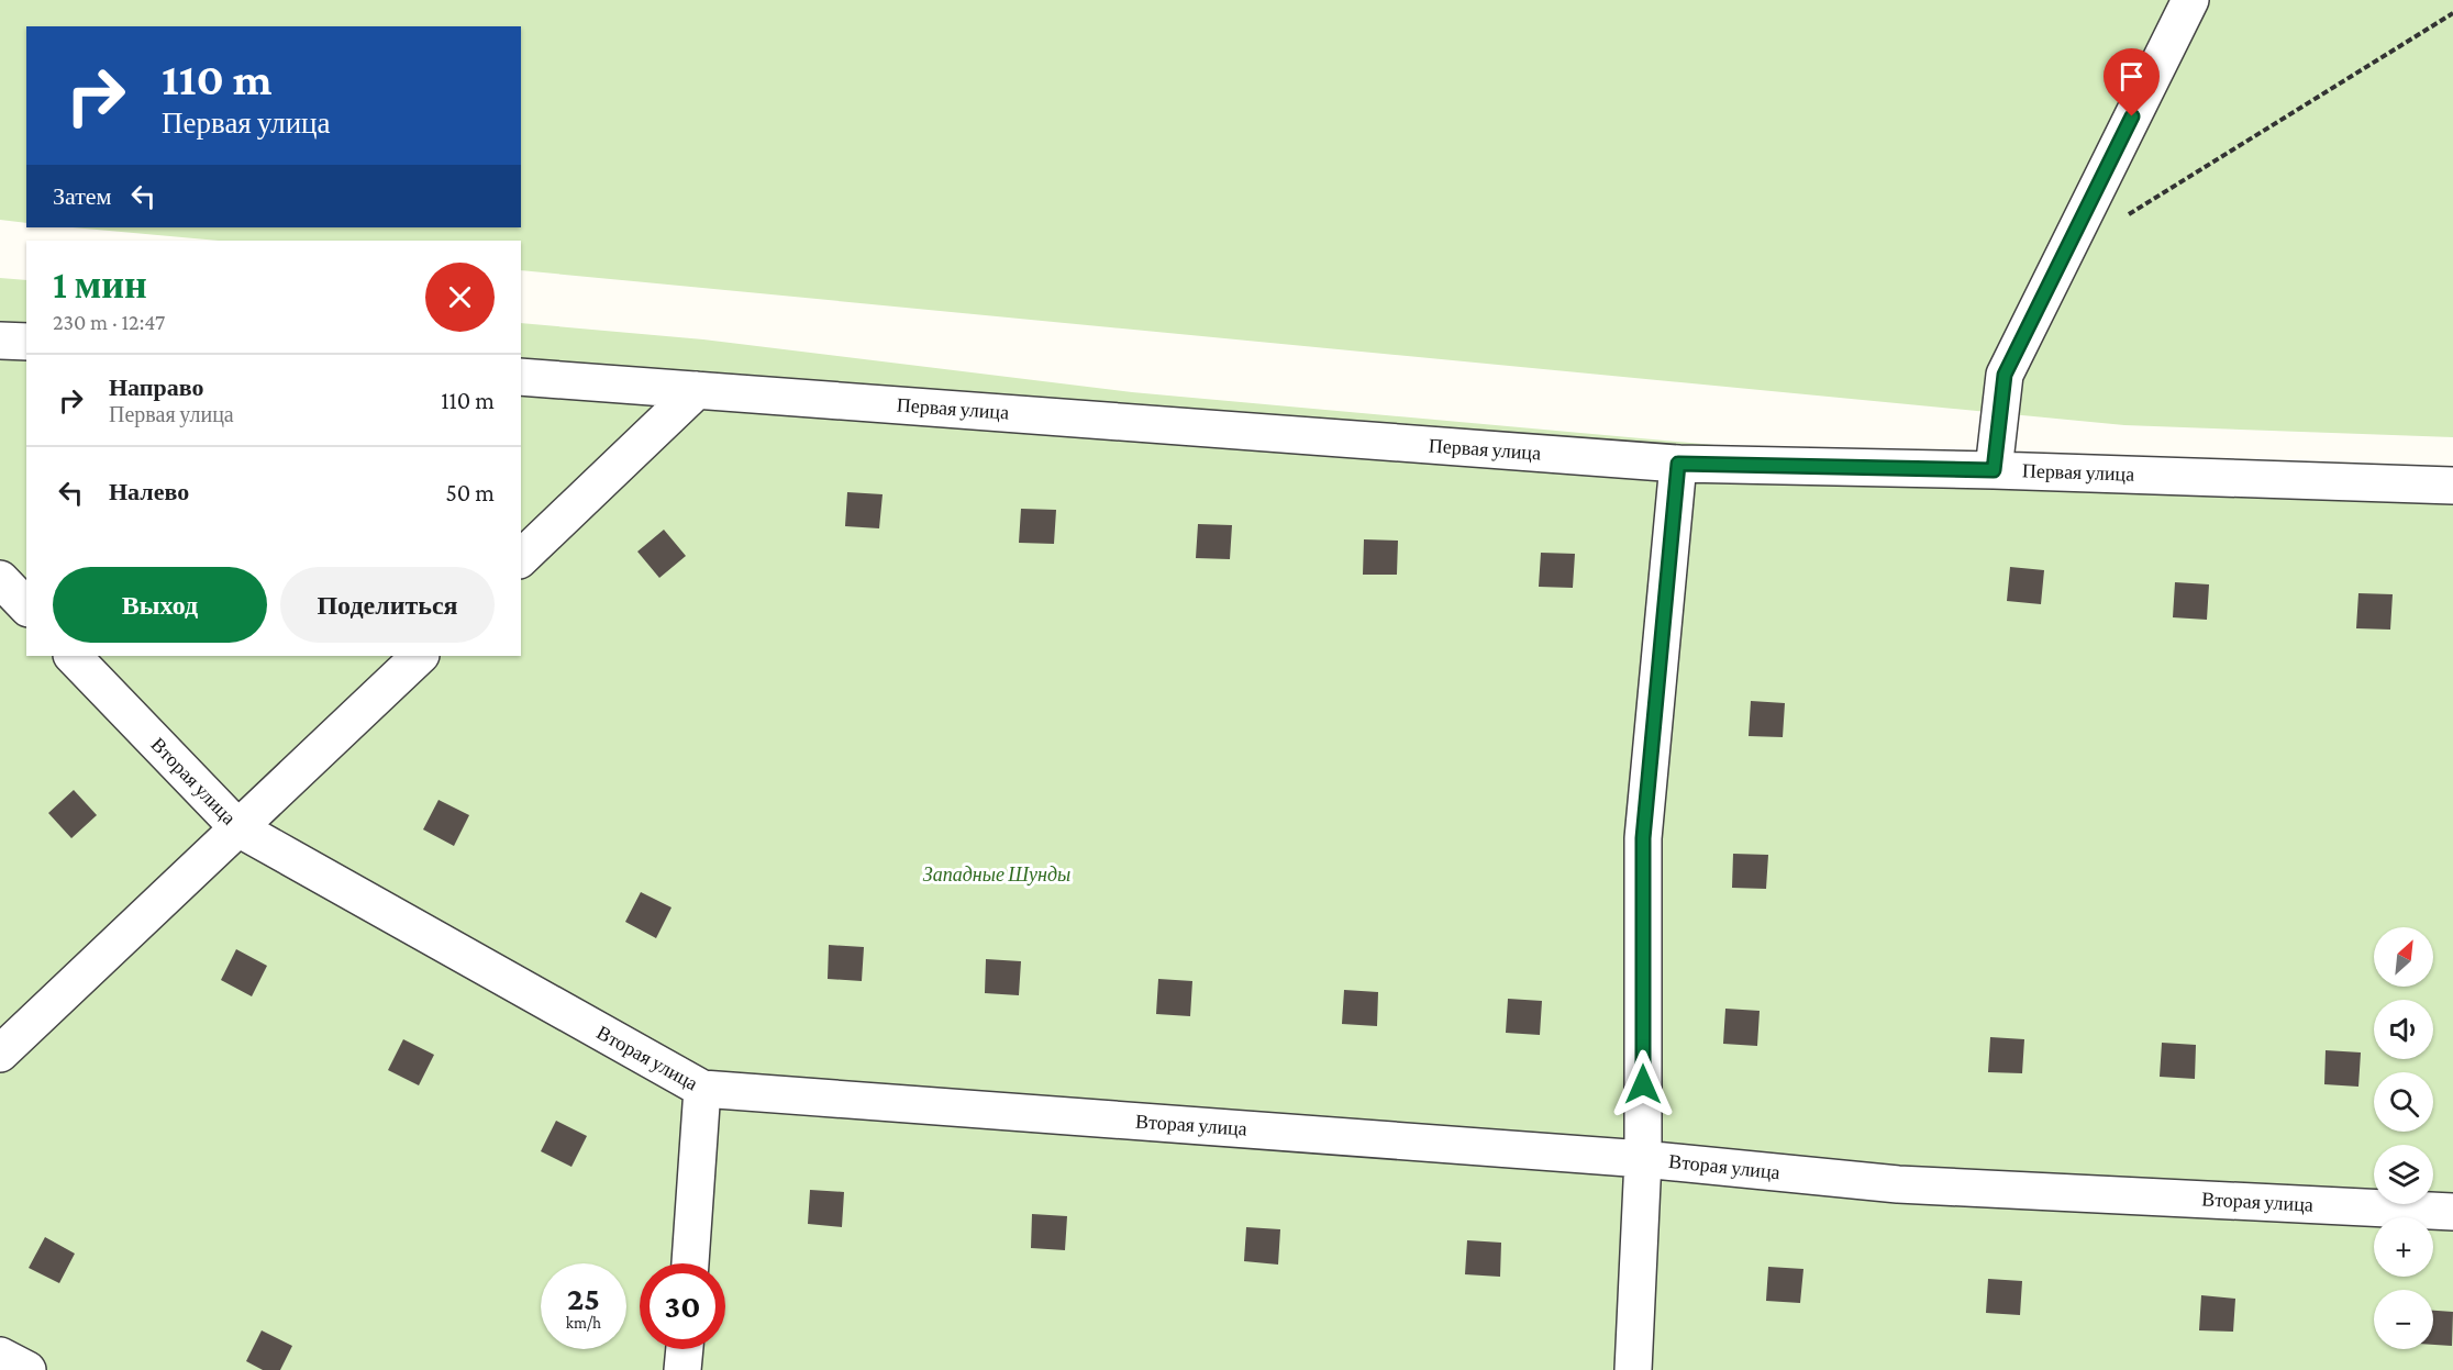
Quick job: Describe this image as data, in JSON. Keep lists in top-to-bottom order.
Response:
{
  "streets": {
    "street": ["Первая улица", "Вторая улица"]
  },
  "parks": ["Западные Шунды"],
  "north": "top right",
  "page": {
    "turn": ["110 m", "Первая улица"],
    "then": "Затем",
    "heading": ["1 мин", "230 m · 12:47"],
    "list": [
      {
        "name": "Направо",
        "note": "Первая улица",
        "value": "110 m"
      },
      {
        "name": "Налево",
        "value": "50 m"
      }
    ],
    "buttons": ["Выход", "Поделиться"],
    "map_buttons": ["+", "−"],
    "speed": "25 km/h",
    "limit": "30"
  }
}
